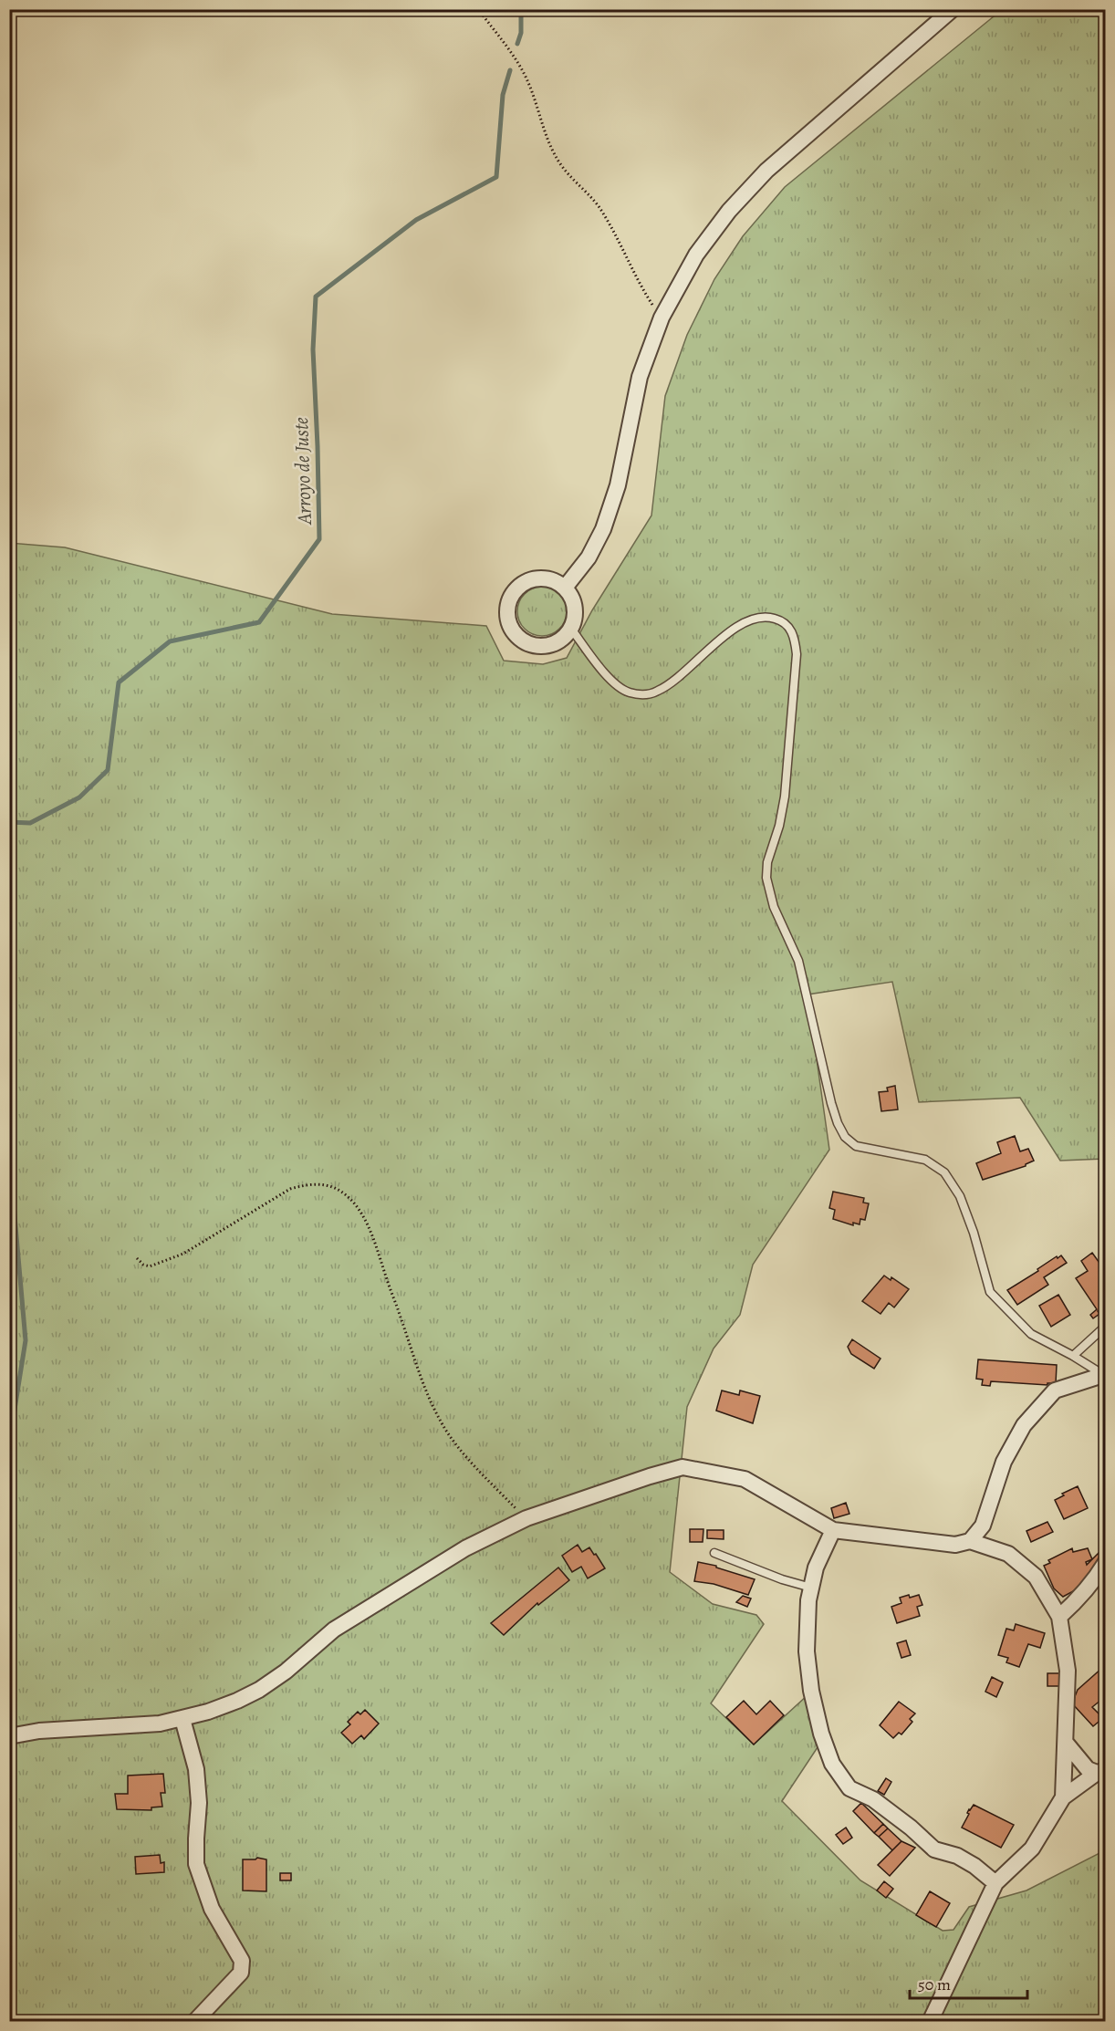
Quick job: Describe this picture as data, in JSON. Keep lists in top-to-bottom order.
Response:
{
  "water": ["Arroyo de Juste"],
  "scale_bar": "50 m"
}
